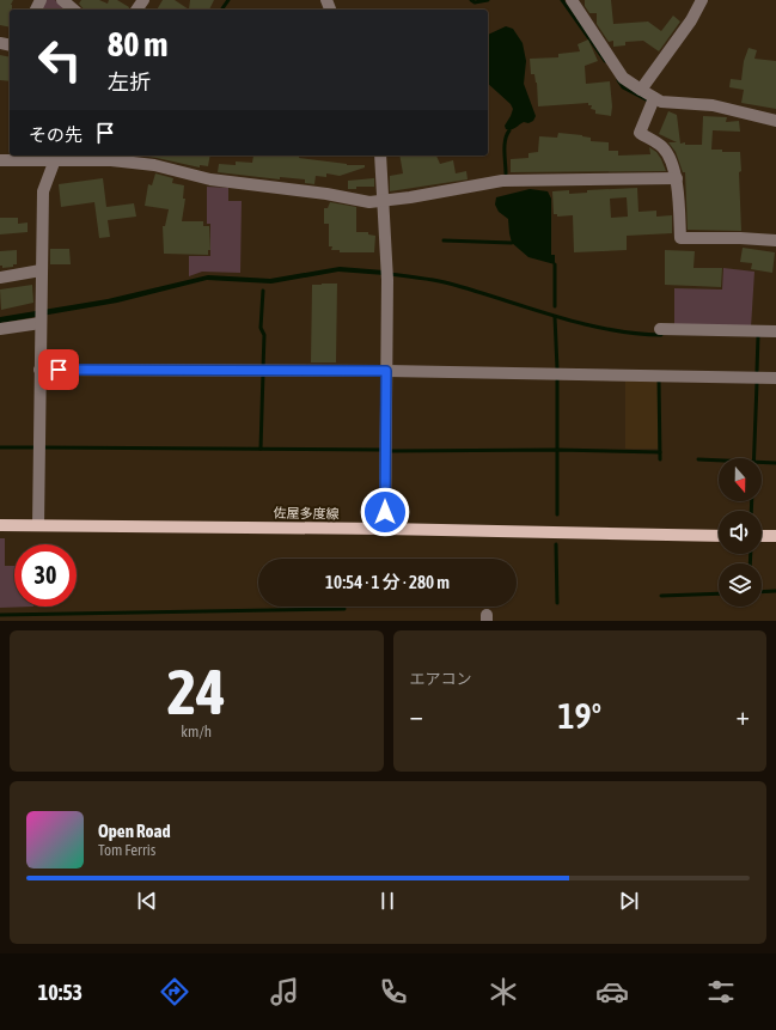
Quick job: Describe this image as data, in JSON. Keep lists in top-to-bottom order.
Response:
{
  "streets": {
    "main road": ["佐屋多度線"]
  },
  "north": "bottom",
  "page": {
    "turn": ["80 m", "左折"],
    "then": "その先",
    "limit": "30",
    "trip": "10:54 · 1 分 · 280 m",
    "tile": [
      ["24", "km/h"],
      "エアコン"
    ],
    "heat": ["−", "19°", "+"],
    "song": ["Open Road", "Tom Ferris"],
    "tabs": "10:53"
  }
}
